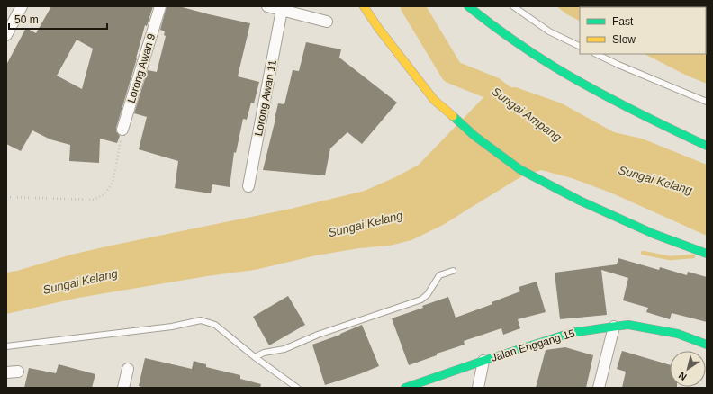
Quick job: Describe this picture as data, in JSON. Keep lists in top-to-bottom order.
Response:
{
  "streets": {
    "main road": ["Jalan Enggang 15"],
    "street": ["Lorong Awan 9", "Lorong Awan 11"]
  },
  "water": ["Sungai Ampang", "Sungai Kelang"],
  "legend": ["Fast", "Slow"],
  "scale_bar": "50 m",
  "north": "bottom left"
}
